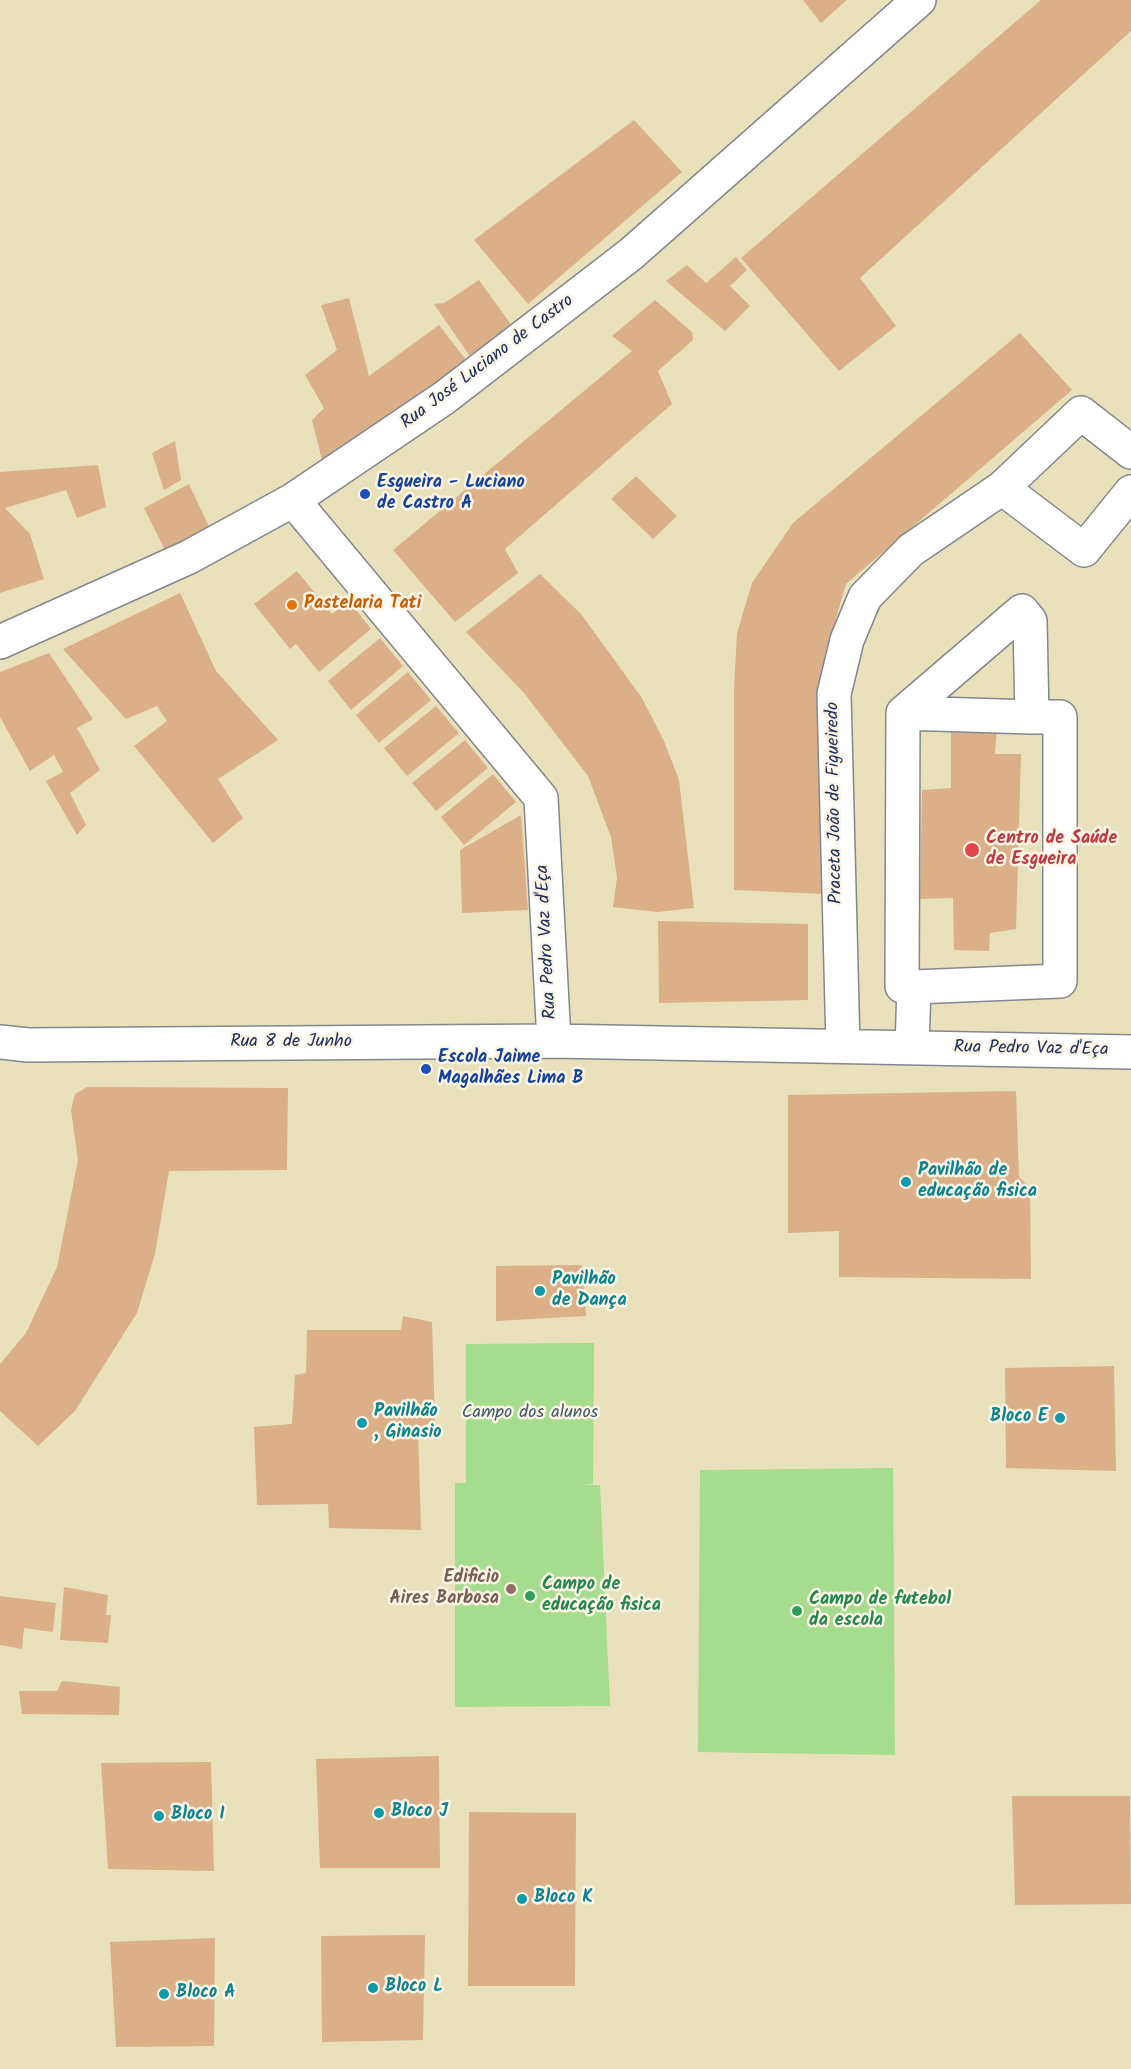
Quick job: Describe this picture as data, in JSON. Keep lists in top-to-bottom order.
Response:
{
  "streets": {
    "street": [
      "Rua José Luciano de Castro",
      "Praceta João de Figueiredo",
      "Rua Pedro Vaz d'Eça",
      "Rua 8 de Junho"
    ]
  },
  "crossings": [
    ["Rua José Luciano de Castro", "Rua Pedro Vaz d'Eça"],
    ["Praceta João de Figueiredo", "Rua Pedro Vaz d'Eça"],
    ["Rua Pedro Vaz d'Eça", "Rua 8 de Junho"]
  ],
  "parks": ["Campo dos alunos"],
  "places": [
    "Esgueira - Luciano de Castro A",
    "Pastelaria Tati",
    "Centro de Saúde de Esgueira",
    "Escola Jaime Magalhães Lima B",
    "Pavilhão de educação fisica",
    "Pavilhão de Dança",
    "Bloco E",
    "Pavilhão , Ginasio",
    "Edificio Aires Barbosa",
    "Campo de educação fisica",
    "Campo de futebol da escola",
    "Bloco J",
    "Bloco I",
    "Bloco K",
    "Bloco L",
    "Bloco A"
  ]
}
